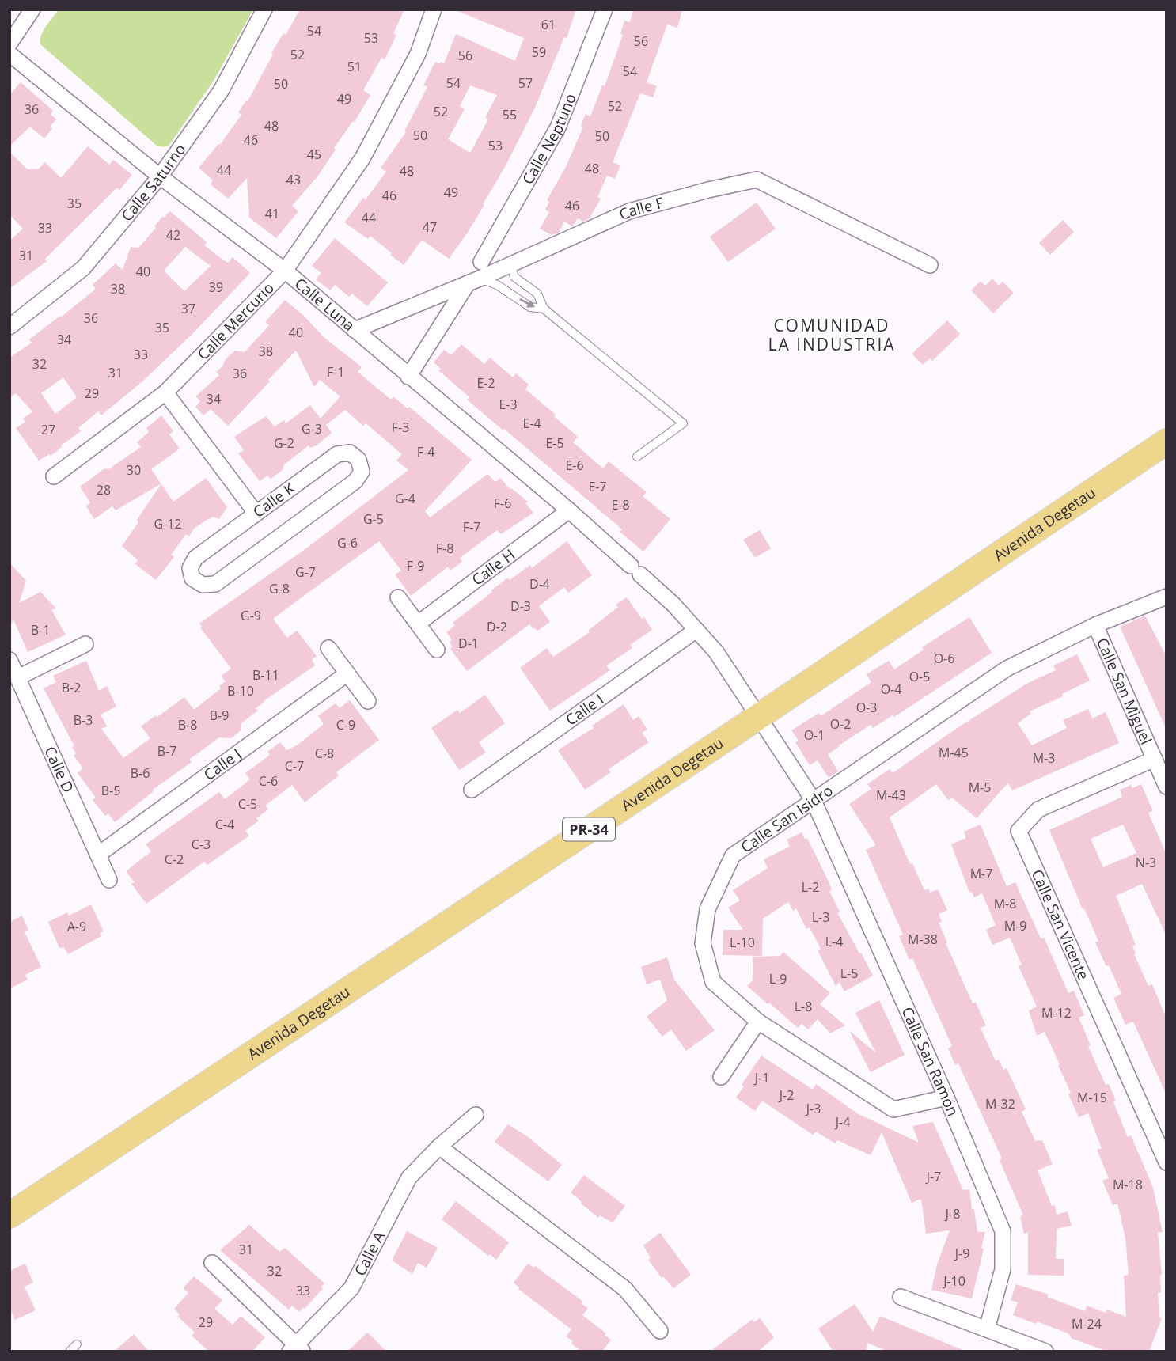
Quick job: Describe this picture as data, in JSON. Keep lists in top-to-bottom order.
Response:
{
  "streets": {
    "main road": ["Avenida Degetau", "PR-34"],
    "street": [
      "Calle Neptuno",
      "Calle Saturno",
      "Calle F",
      "Calle Luna",
      "Calle Mercurio",
      "Calle K",
      "Calle H",
      "Calle San Miguel",
      "Calle I",
      "Calle J",
      "Calle D",
      "Calle San Isidro",
      "Calle San Vicente",
      "Calle San Ramón",
      "Calle A"
    ]
  },
  "crossings": [
    ["Calle Saturno", "Calle Luna"],
    ["Calle F", "Calle Luna"],
    ["Calle Luna", "Calle Mercurio"],
    ["Calle Luna", "Calle H"],
    ["Calle Luna", "Calle I"],
    ["Calle Luna", "Calle San Ramón"],
    ["Avenida Degetau", "Calle San Ramón"],
    ["Calle San Miguel", "Calle San Isidro"],
    ["Calle San Miguel", "Calle San Vicente"],
    ["Calle I", "Calle San Ramón"],
    ["Calle J", "Calle D"],
    ["Calle San Isidro", "Calle San Ramón"]
  ],
  "districts": ["COMUNIDAD LA INDUSTRIA"],
  "house_numbers": [
    "61",
    "54",
    "53",
    "56",
    "59",
    "52",
    "56",
    "51",
    "54",
    "54",
    "57",
    "50",
    "49",
    "52",
    "36",
    "52",
    "55",
    "48",
    "50",
    "50",
    "46",
    "53",
    "45",
    "48",
    "44",
    "48",
    "43",
    "49",
    "46",
    "35",
    "46",
    "41",
    "44",
    "47",
    "33",
    "42",
    "31",
    "40",
    "39",
    "38",
    "37",
    "36",
    "35",
    "40",
    "34",
    "38",
    "33",
    "32",
    "F-1",
    "31",
    "36",
    "E-2",
    "29",
    "34",
    "E-3",
    "E-4",
    "F-3",
    "G-3",
    "27",
    "G-2",
    "E-5",
    "F-4",
    "E-6",
    "30",
    "E-7",
    "28",
    "G-4",
    "F-6",
    "E-8",
    "G-5",
    "G-12",
    "F-7",
    "G-6",
    "F-8",
    "F-9",
    "G-7",
    "D-4",
    "G-8",
    "D-3",
    "G-9",
    "D-2",
    "B-1",
    "D-1",
    "O-6",
    "B-11",
    "O-5",
    "B-2",
    "O-4",
    "B-10",
    "O-3",
    "B-9",
    "B-3",
    "O-2",
    "B-8",
    "C-9",
    "O-1",
    "B-7",
    "M-45",
    "C-8",
    "M-3",
    "C-7",
    "B-6",
    "C-6",
    "M-5",
    "B-5",
    "M-43",
    "C-5",
    "C-4",
    "C-3",
    "C-2",
    "N-3",
    "M-7",
    "L-2",
    "M-8",
    "L-3",
    "M-9",
    "A-9",
    "M-38",
    "L-4",
    "L-10",
    "L-5",
    "L-9",
    "L-8",
    "M-12",
    "J-1",
    "J-2",
    "M-15",
    "M-32",
    "J-3",
    "J-4",
    "J-7",
    "M-18",
    "J-8",
    "31",
    "J-9",
    "32",
    "J-10",
    "33",
    "29",
    "M-24"
  ]
}
